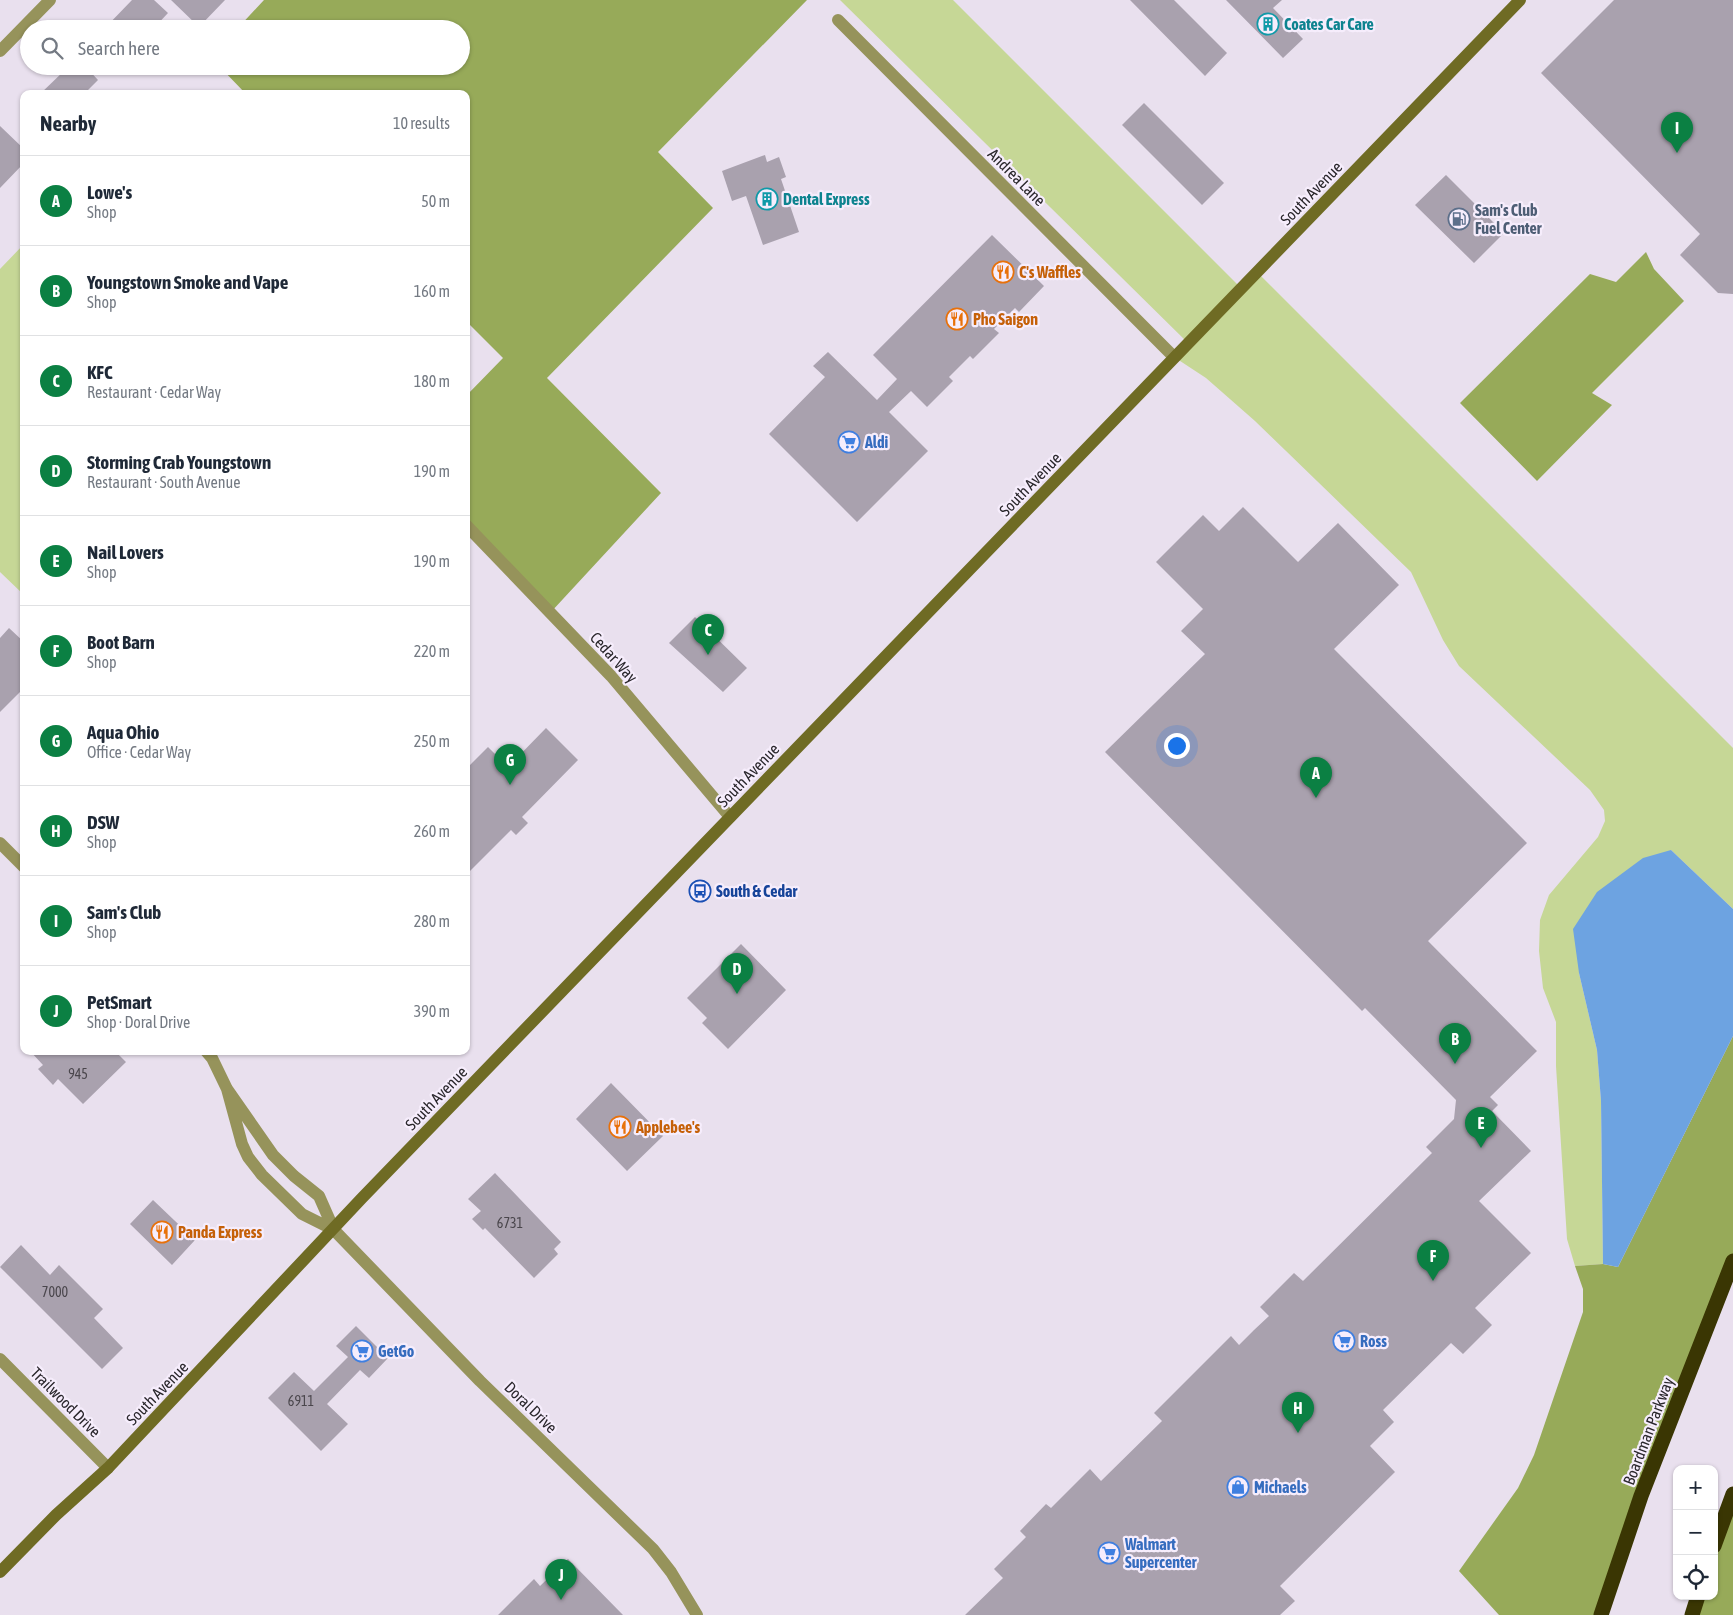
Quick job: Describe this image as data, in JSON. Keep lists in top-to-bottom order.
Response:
{
  "streets": {
    "highway": ["Boardman Parkway"],
    "main road": ["South Avenue"],
    "street": [
      "Andrea Lane",
      "Cedar Way",
      "Trailwood Drive",
      "Doral Drive"
    ]
  },
  "crossings": [
    ["Andrea Lane", "South Avenue"],
    ["South Avenue", "Cedar Way"],
    ["South Avenue", "Trailwood Drive"],
    ["South Avenue", "Doral Drive"]
  ],
  "places": {
    "building": ["Coates Car Care", "Dental Express"],
    "fuel station": ["Sam's Club Fuel Center"],
    "restaurant": [
      "C's Waffles",
      "Pho Saigon",
      "Applebee's",
      "Panda Express"
    ],
    "supermarket": [
      "Aldi",
      "Ross",
      "GetGo",
      "Walmart Supercenter"
    ],
    "bus stop": ["South & Cedar"],
    "shop": ["Michaels"]
  },
  "house_numbers": [
    "945",
    "6731",
    "7000",
    "6911"
  ],
  "page": {
    "search": "Search here",
    "heading": ["Nearby", "10 results"],
    "pins": [
      "I",
      "C",
      "G",
      "A",
      "D",
      "B",
      "E",
      "F",
      "H",
      "J"
    ],
    "list": [
      {
        "mark": "A",
        "name": "Lowe's",
        "note": "Shop",
        "value": "50 m"
      },
      {
        "mark": "B",
        "name": "Youngstown Smoke and Vape",
        "note": "Shop",
        "value": "160 m"
      },
      {
        "mark": "C",
        "name": "KFC",
        "note": "Restaurant · Cedar Way",
        "value": "180 m"
      },
      {
        "mark": "D",
        "name": "Storming Crab Youngstown",
        "note": "Restaurant · South Avenue",
        "value": "190 m"
      },
      {
        "mark": "E",
        "name": "Nail Lovers",
        "note": "Shop",
        "value": "190 m"
      },
      {
        "mark": "F",
        "name": "Boot Barn",
        "note": "Shop",
        "value": "220 m"
      },
      {
        "mark": "G",
        "name": "Aqua Ohio",
        "note": "Office · Cedar Way",
        "value": "250 m"
      },
      {
        "mark": "H",
        "name": "DSW",
        "note": "Shop",
        "value": "260 m"
      },
      {
        "mark": "I",
        "name": "Sam's Club",
        "note": "Shop",
        "value": "280 m"
      },
      {
        "mark": "J",
        "name": "PetSmart",
        "note": "Shop · Doral Drive",
        "value": "390 m"
      }
    ],
    "map_buttons": ["+", "−"]
  }
}
